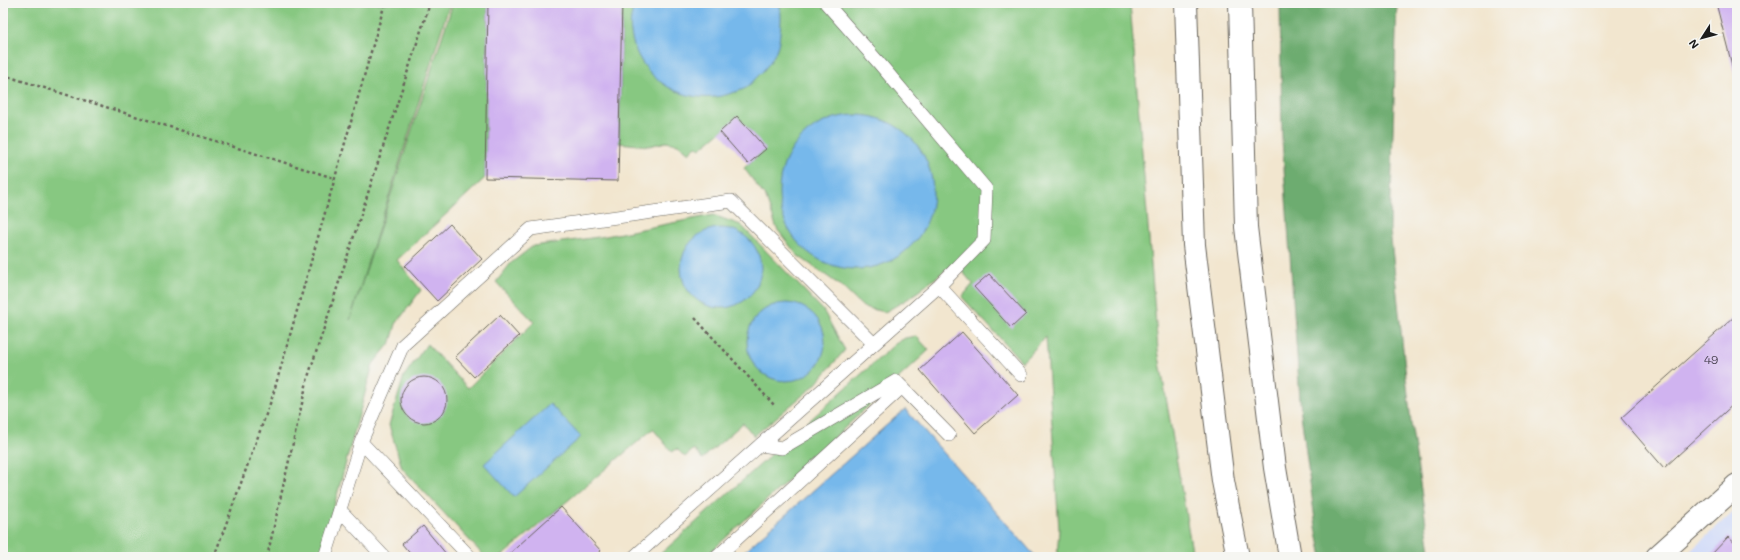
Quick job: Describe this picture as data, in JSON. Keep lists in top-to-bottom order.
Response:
{
  "house_numbers": ["49"],
  "north": "bottom left"
}
